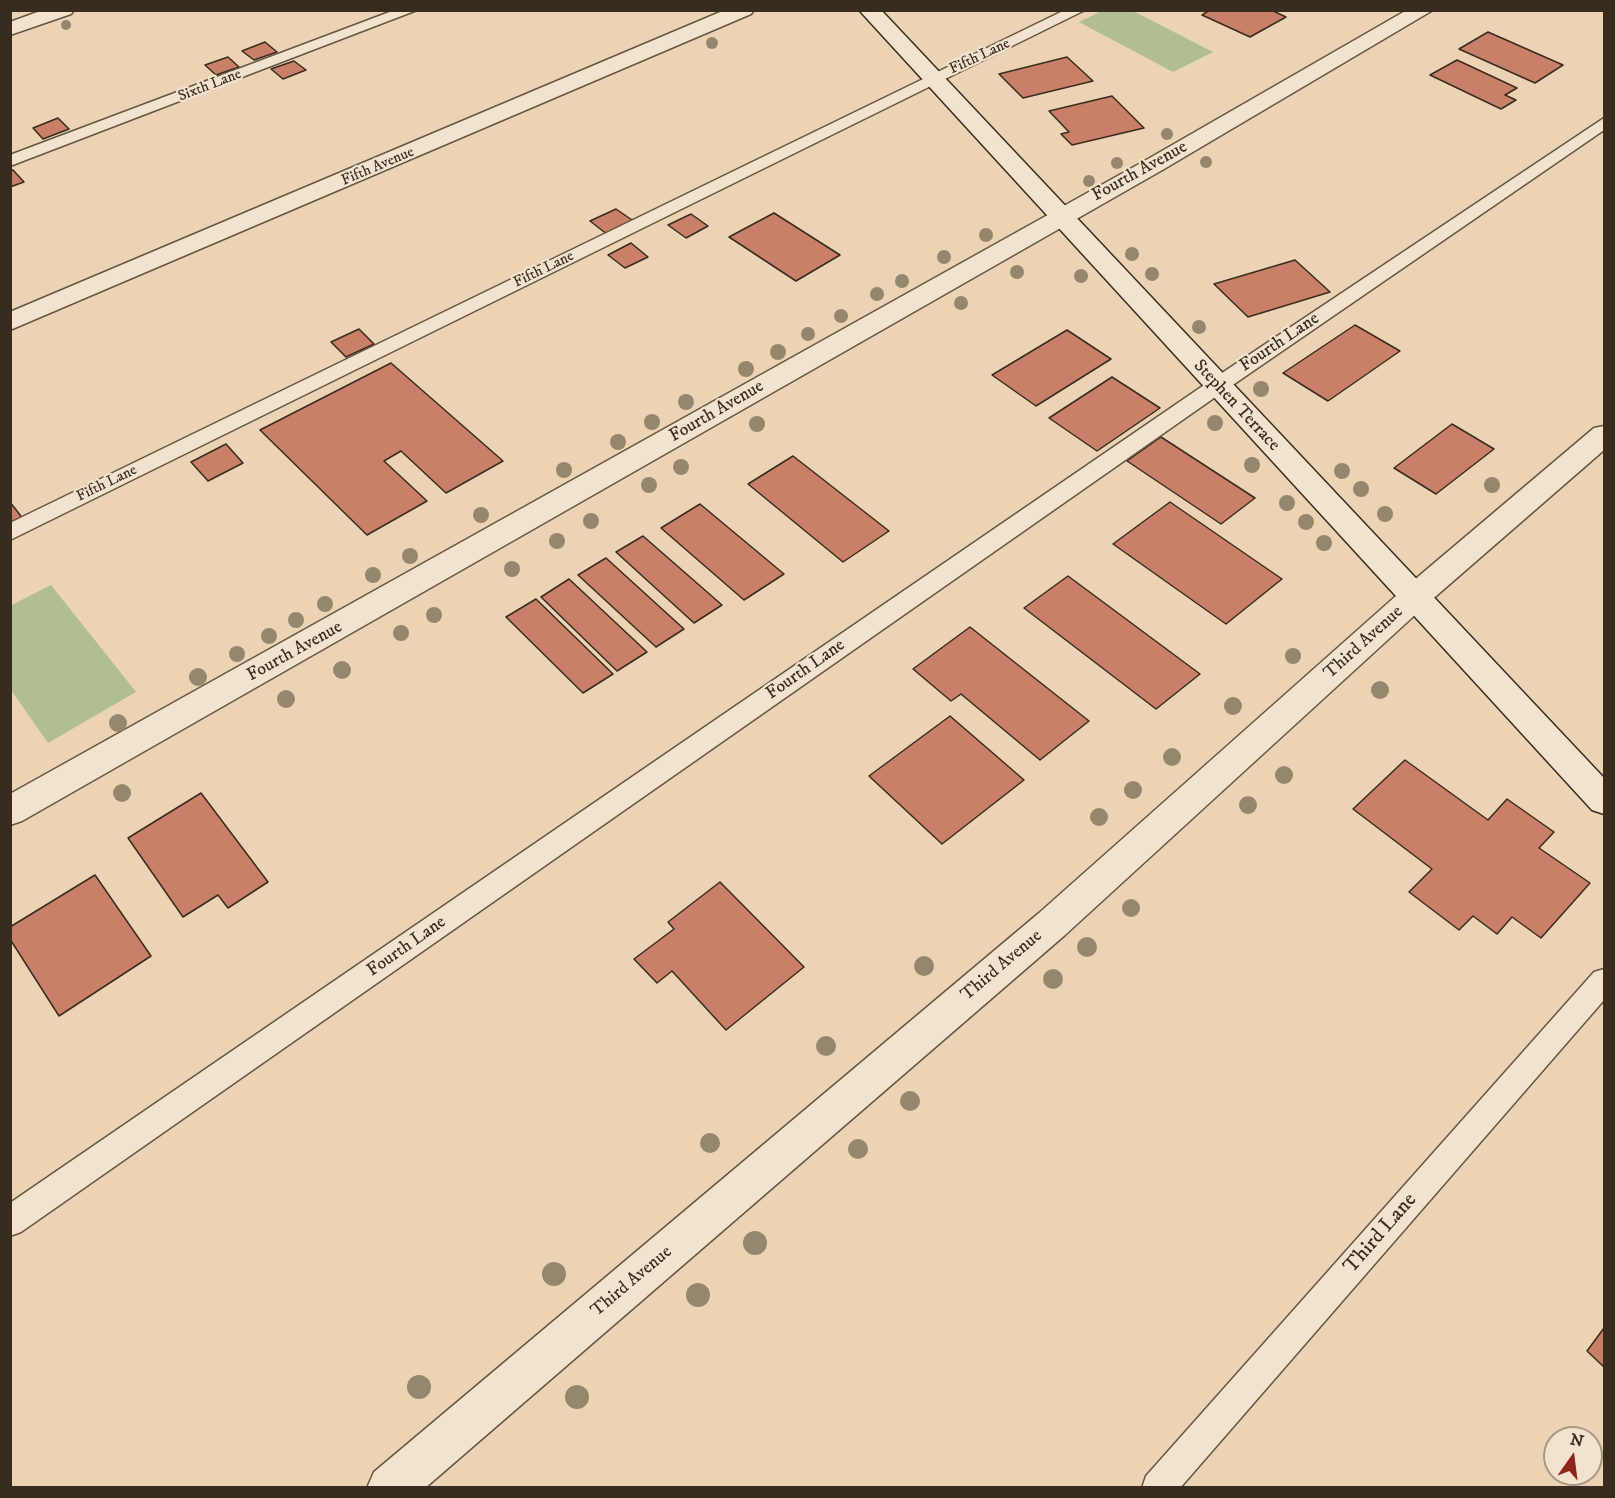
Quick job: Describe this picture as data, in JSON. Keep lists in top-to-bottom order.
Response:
{
  "streets": {
    "street": [
      "Fifth Avenue",
      "Fourth Avenue",
      "Stephen Terrace",
      "Third Avenue"
    ],
    "lane": [
      "Fifth Lane",
      "Sixth Lane",
      "Fourth Lane",
      "Third Lane"
    ]
  },
  "crossings": [
    ["Fifth Lane", "Stephen Terrace"],
    ["Fourth Avenue", "Stephen Terrace"],
    ["Fourth Lane", "Stephen Terrace"],
    ["Stephen Terrace", "Third Avenue"]
  ],
  "north": "top"
}
